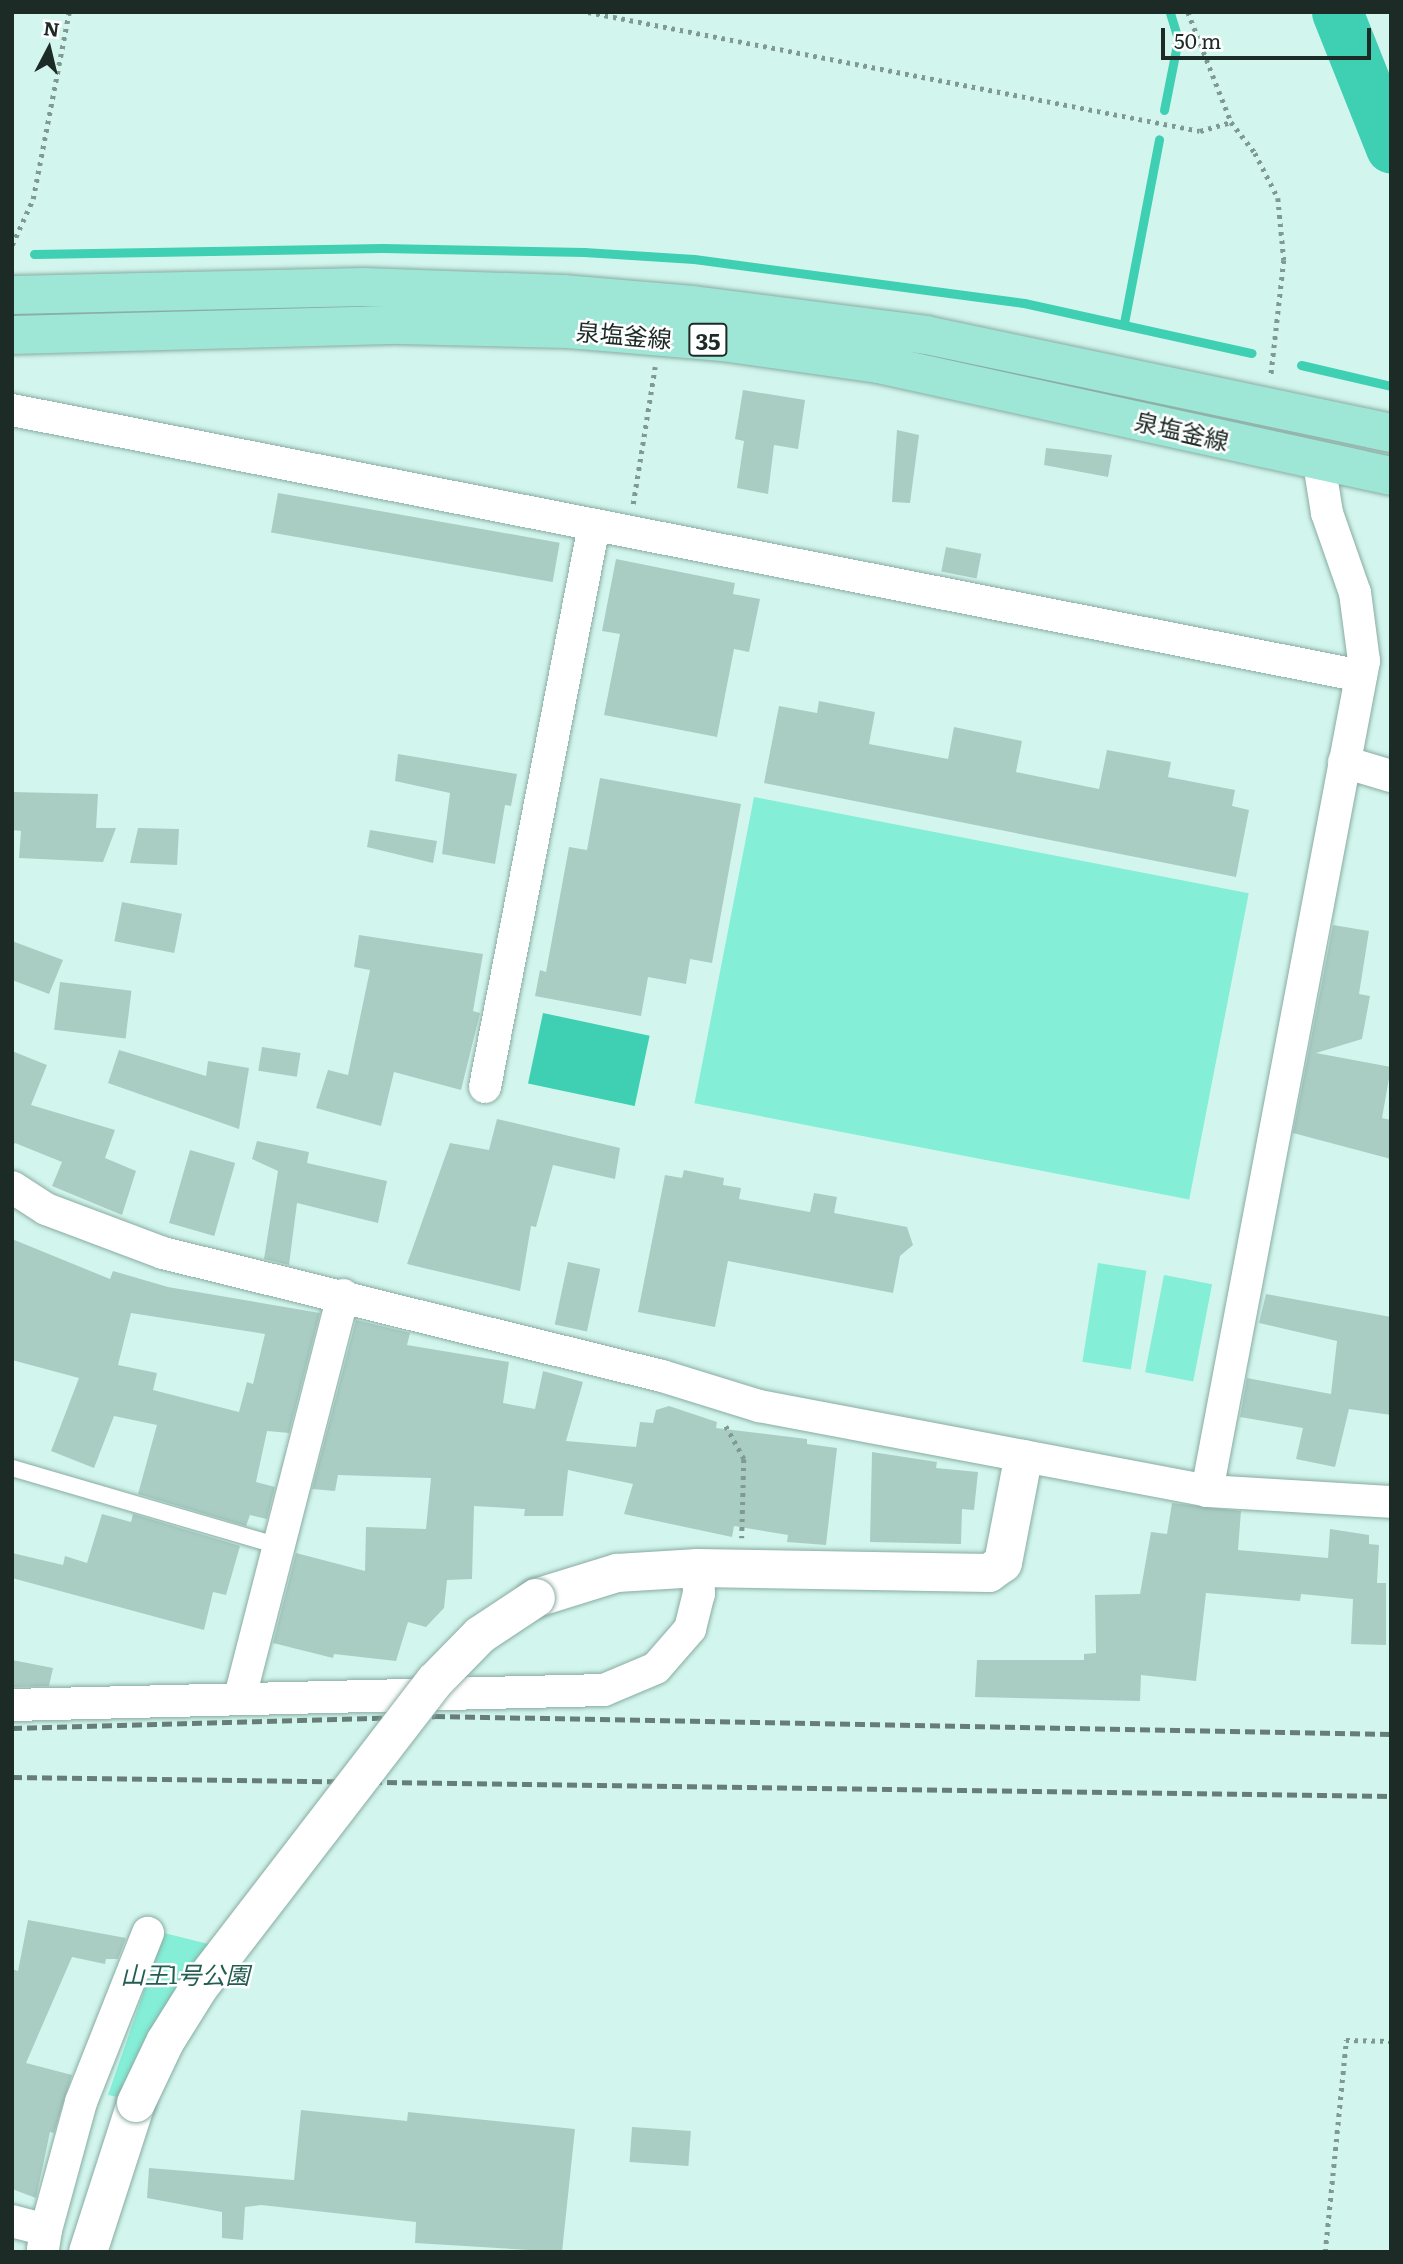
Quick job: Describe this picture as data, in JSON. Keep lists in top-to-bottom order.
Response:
{
  "streets": {
    "main road": ["泉塩釜線", "35"]
  },
  "parks": ["山王1号公園"],
  "scale_bar": "50 m",
  "north": "top"
}
